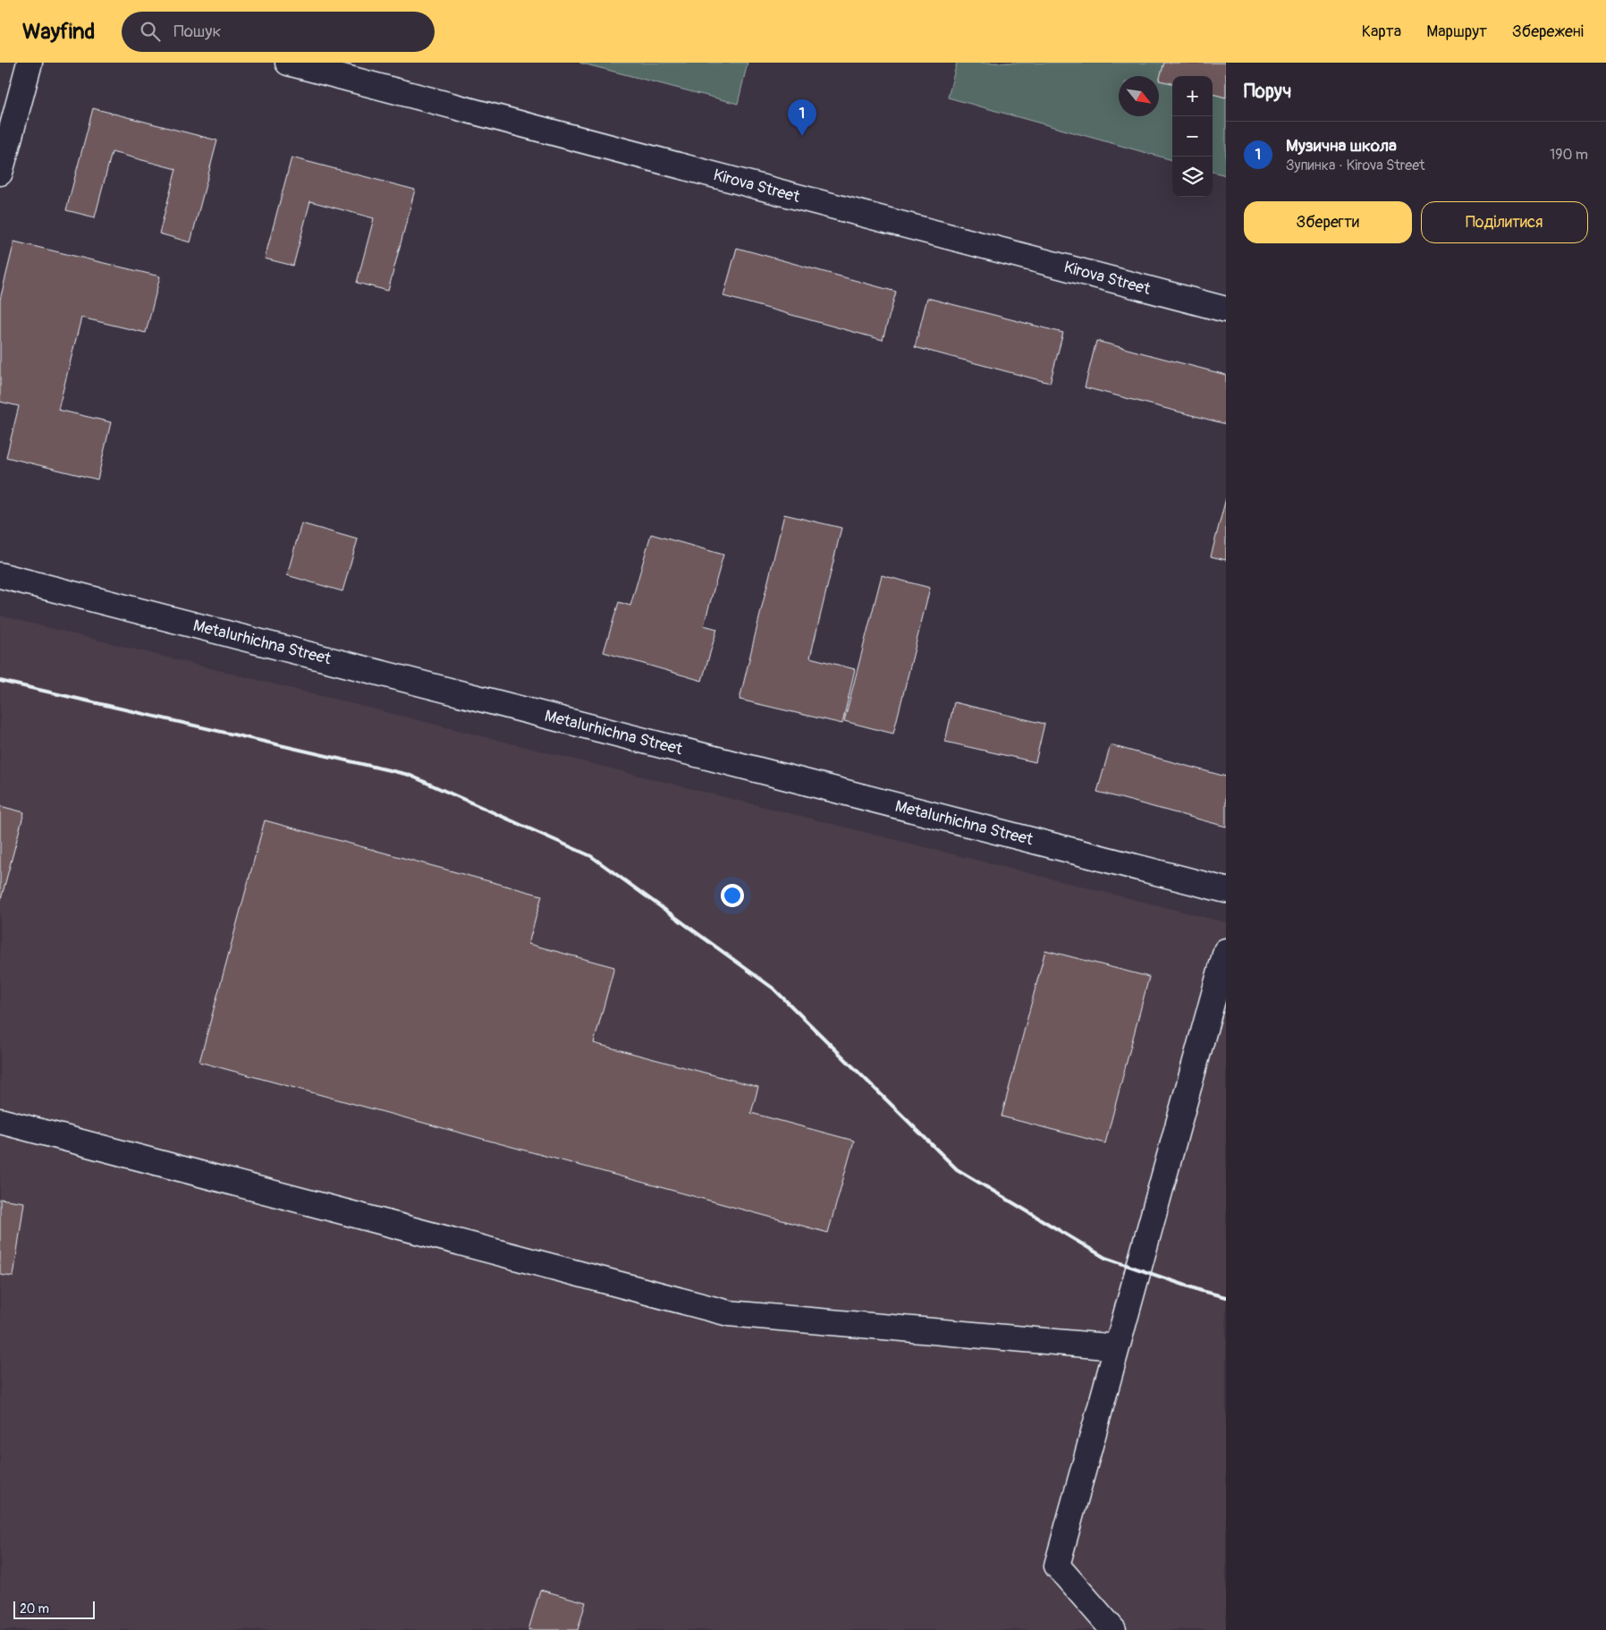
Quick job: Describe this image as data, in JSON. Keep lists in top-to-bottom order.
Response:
{
  "streets": {
    "street": ["Kirova Street", "Metalurhichna Street"]
  },
  "scale_bar": "20 m",
  "north": "bottom right",
  "page": {
    "header": "Wayfind",
    "search": "Пошук",
    "nav": ["Карта", "Маршрут", "Збережені"],
    "heading": "Поруч",
    "map_buttons": ["+", "−"],
    "pins": "1",
    "list": [
      {
        "mark": "1",
        "name": "Музична школа",
        "note": "Зупинка · Kirova Street",
        "value": "190 m"
      }
    ],
    "buttons": ["Зберегти", "Поділитися"],
    "scale": "20 m"
  }
}
